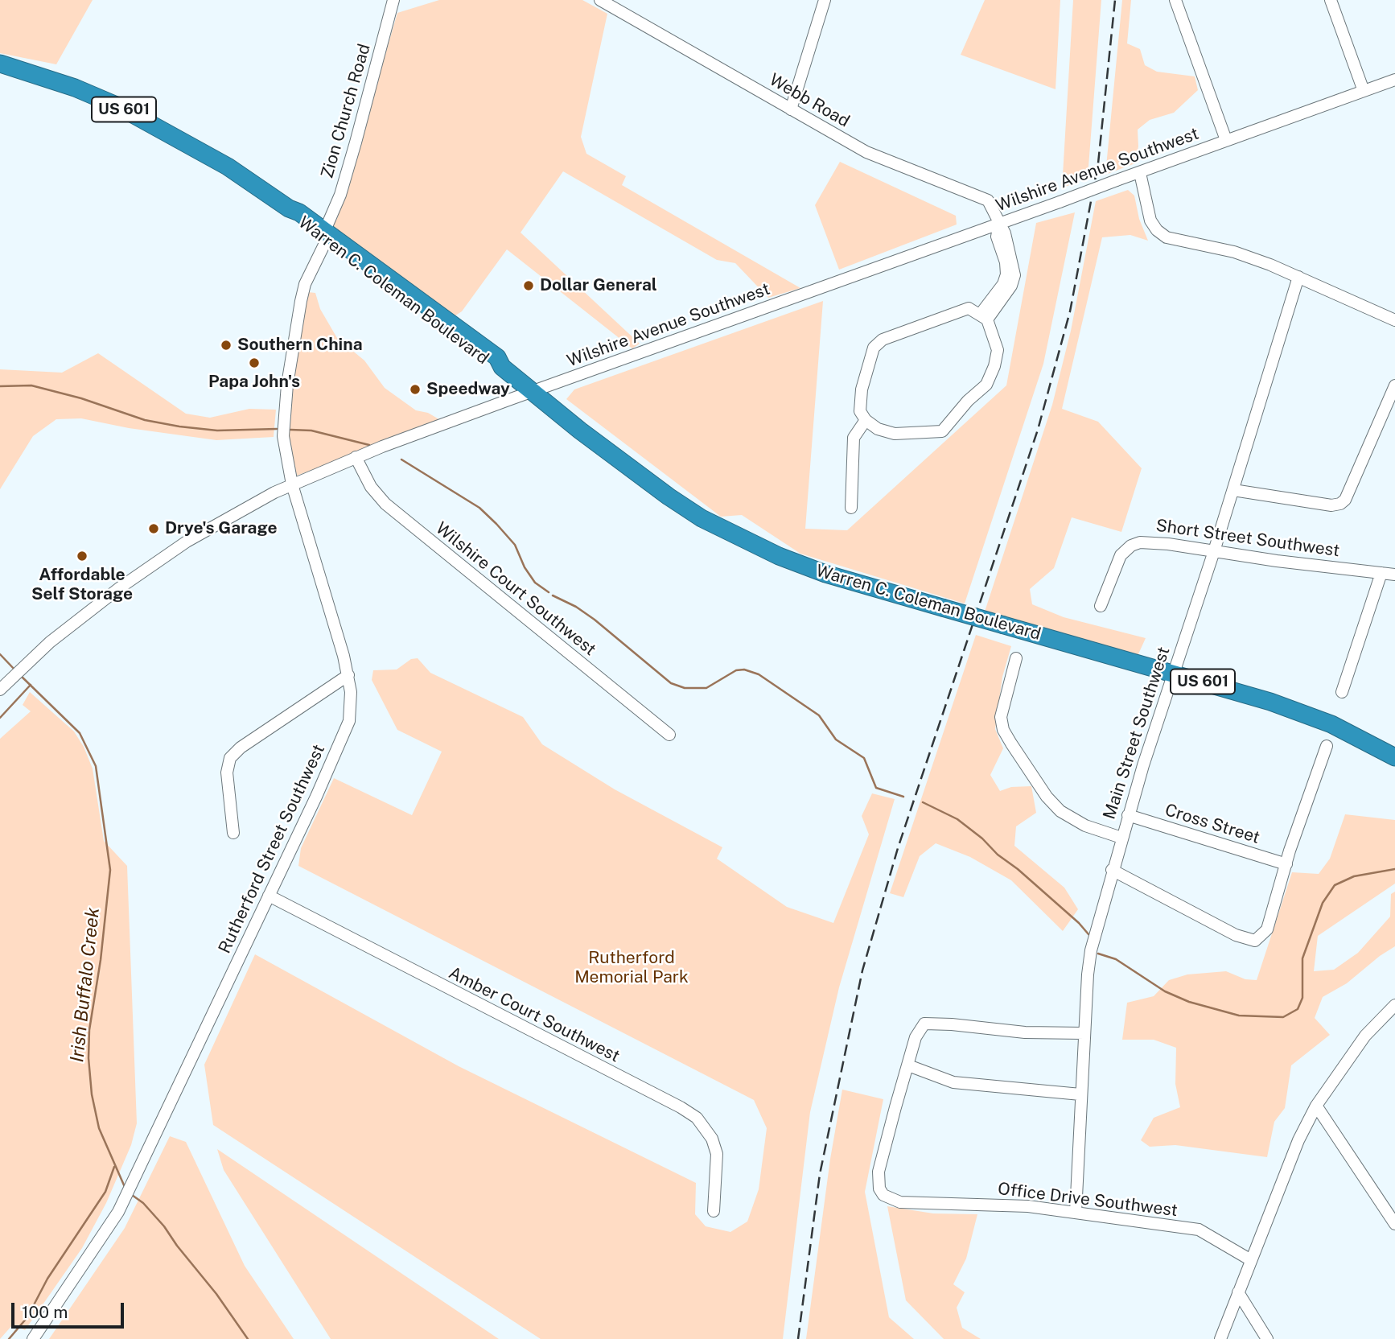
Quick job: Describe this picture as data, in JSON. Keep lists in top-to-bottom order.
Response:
{
  "streets": {
    "highway": ["US 601", "Warren C. Coleman Boulevard"],
    "street": [
      "Webb Road",
      "Zion Church Road",
      "Wilshire Avenue Southwest",
      "Short Street Southwest",
      "Wilshire Court Southwest",
      "Main Street Southwest",
      "Cross Street",
      "Rutherford Street Southwest",
      "Amber Court Southwest",
      "Office Drive Southwest"
    ]
  },
  "crossings": [
    ["Webb Road", "Wilshire Avenue Southwest"],
    ["Zion Church Road", "Wilshire Avenue Southwest"],
    ["Zion Church Road", "Warren C. Coleman Boulevard"],
    ["Zion Church Road", "Rutherford Street Southwest"],
    ["Wilshire Avenue Southwest", "Warren C. Coleman Boulevard"],
    ["Wilshire Avenue Southwest", "Wilshire Court Southwest"],
    ["Wilshire Avenue Southwest", "Rutherford Street Southwest"],
    ["Warren C. Coleman Boulevard", "Main Street Southwest"],
    ["Short Street Southwest", "Main Street Southwest"],
    ["Main Street Southwest", "Cross Street"],
    ["Main Street Southwest", "Office Drive Southwest"],
    ["Rutherford Street Southwest", "Amber Court Southwest"]
  ],
  "water": ["Irish Buffalo Creek"],
  "parks": ["Rutherford Memorial Park"],
  "places": [
    "Dollar General",
    "Southern China",
    "Papa John's",
    "Speedway",
    "Drye's Garage",
    "Affordable Self Storage"
  ],
  "scale_bar": "100 m"
}
